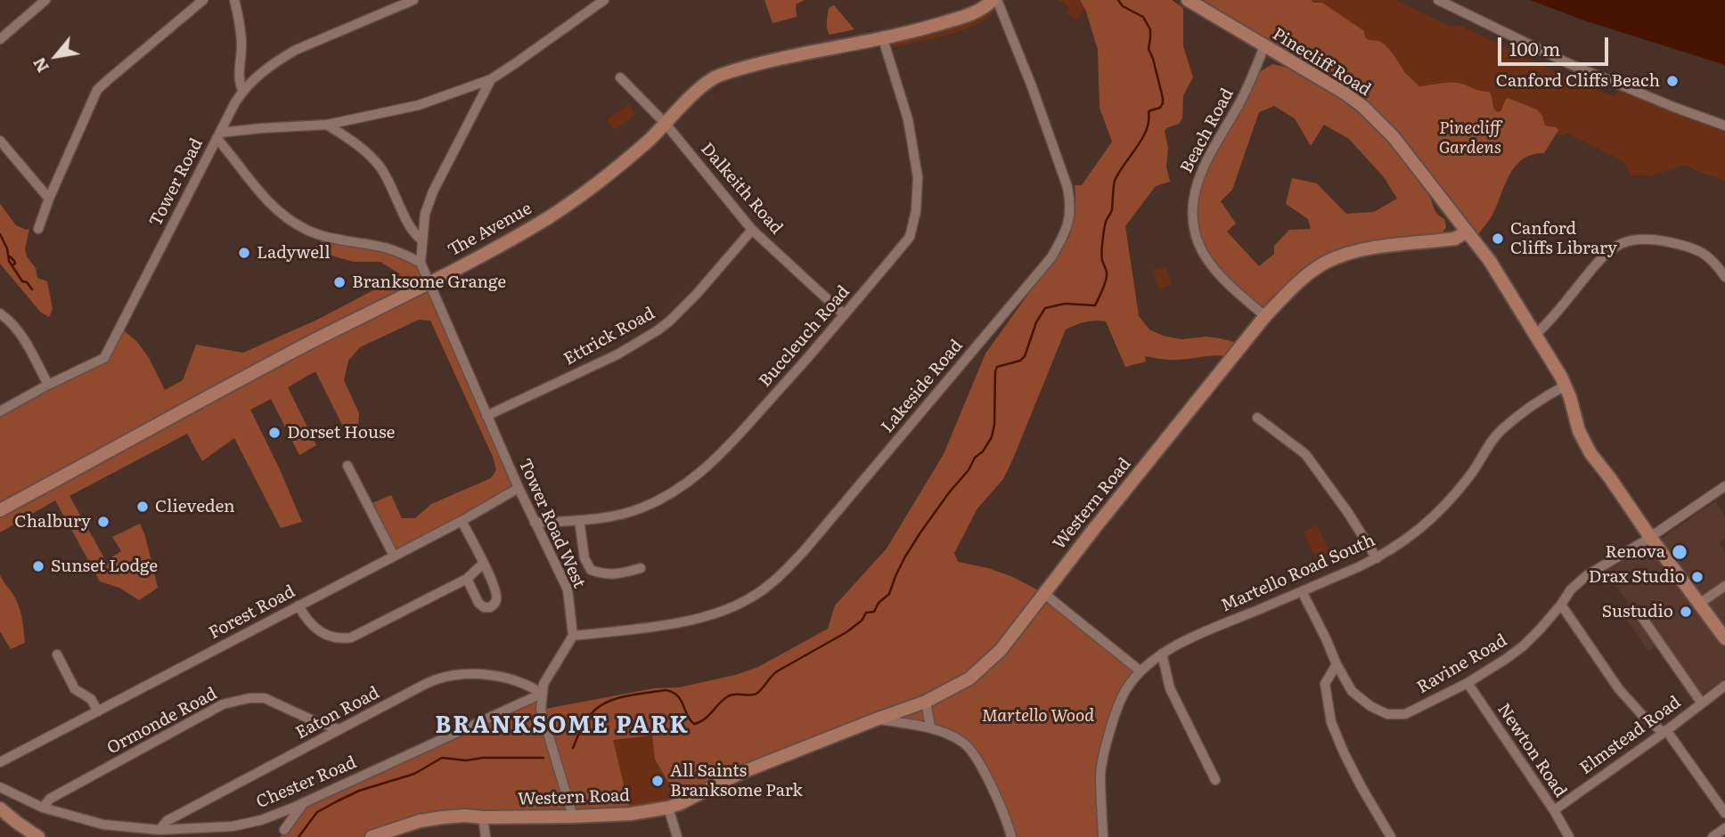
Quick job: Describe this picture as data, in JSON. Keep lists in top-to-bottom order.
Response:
{
  "streets": {
    "main road": ["Pinecliff Road", "The Avenue", "Western Road"],
    "street": [
      "Beach Road",
      "Tower Road",
      "Dalkeith Road",
      "Ettrick Road",
      "Buccleuch Road",
      "Lakeside Road",
      "Tower Road West",
      "Martello Road South",
      "Forest Road",
      "Ravine Road",
      "Eaton Road",
      "Ormonde Road",
      "Elmstead Road",
      "Newton Road",
      "Chester Road"
    ]
  },
  "crossings": [
    ["Pinecliff Road", "Beach Road"],
    ["Pinecliff Road", "Western Road"],
    ["Beach Road", "Western Road"],
    ["Tower Road", "Tower Road West"],
    ["Dalkeith Road", "The Avenue"],
    ["Dalkeith Road", "Ettrick Road"],
    ["Dalkeith Road", "Buccleuch Road"],
    ["The Avenue", "Buccleuch Road"],
    ["The Avenue", "Tower Road West"],
    ["Ettrick Road", "Tower Road West"],
    ["Buccleuch Road", "Tower Road West"],
    ["Lakeside Road", "Tower Road West"],
    ["Tower Road West", "Forest Road"],
    ["Martello Road South", "Ravine Road"],
    ["Ravine Road", "Newton Road"],
    ["Eaton Road", "Ormonde Road"],
    ["Eaton Road", "Chester Road"],
    ["Ormonde Road", "Chester Road"],
    ["Elmstead Road", "Newton Road"]
  ],
  "districts": ["BRANKSOME PARK"],
  "parks": ["Pinecliff Gardens", "Martello Wood"],
  "places": [
    "Canford Cliffs Beach",
    "Canford Cliffs Library",
    "Ladywell",
    "Branksome Grange",
    "Dorset House",
    "Clieveden",
    "Chalbury",
    "Renova",
    "Sunset Lodge",
    "Drax Studio",
    "Sustudio",
    "All Saints Branksome Park"
  ],
  "scale_bar": "100 m",
  "north": "bottom left"
}
